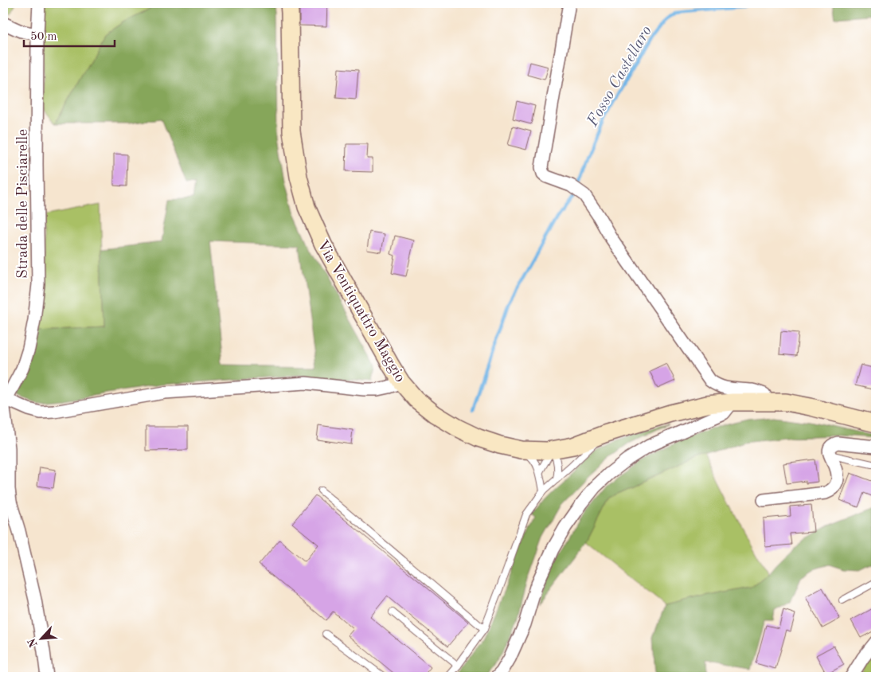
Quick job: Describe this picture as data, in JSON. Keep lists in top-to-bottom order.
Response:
{
  "streets": {
    "main road": ["Via Ventiquattro Maggio"],
    "street": ["Strada delle Pisciarelle"]
  },
  "water": ["Fosso Castellaro"],
  "scale_bar": "50 m",
  "north": "bottom left"
}
